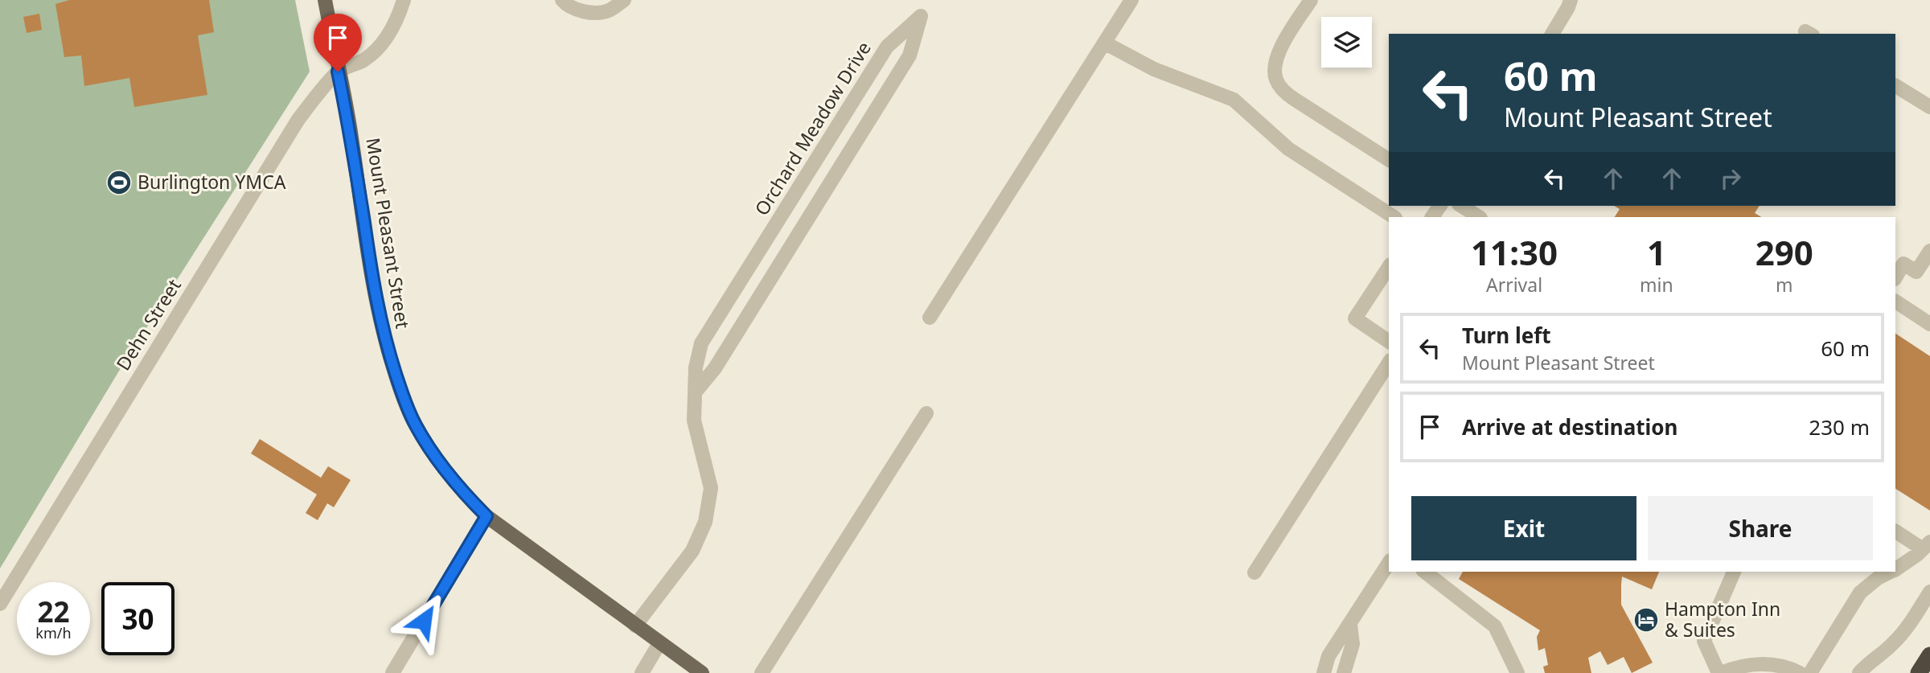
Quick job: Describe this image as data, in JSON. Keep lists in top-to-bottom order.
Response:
{
  "streets": {
    "main road": ["Mount Pleasant Street"],
    "street": ["Orchard Meadow Drive", "Dehn Street"]
  },
  "crossings": [
    ["Orchard Meadow Drive", "Mount Pleasant Street"],
    ["Mount Pleasant Street", "Dehn Street"]
  ],
  "places": {
    "sports": ["Burlington YMCA"],
    "hotel": ["Hampton Inn & Suites"]
  },
  "page": {
    "turn": ["60 m", "Mount Pleasant Street"],
    "eta": [
      "11:30",
      "Arrival",
      "1",
      "min",
      "290",
      "m"
    ],
    "list": [
      {
        "name": "Turn left",
        "note": "Mount Pleasant Street",
        "value": "60 m"
      },
      {
        "name": "Arrive at destination",
        "value": "230 m"
      }
    ],
    "buttons": ["Exit", "Share"],
    "speed": "22 km/h",
    "limit": "30"
  }
}
